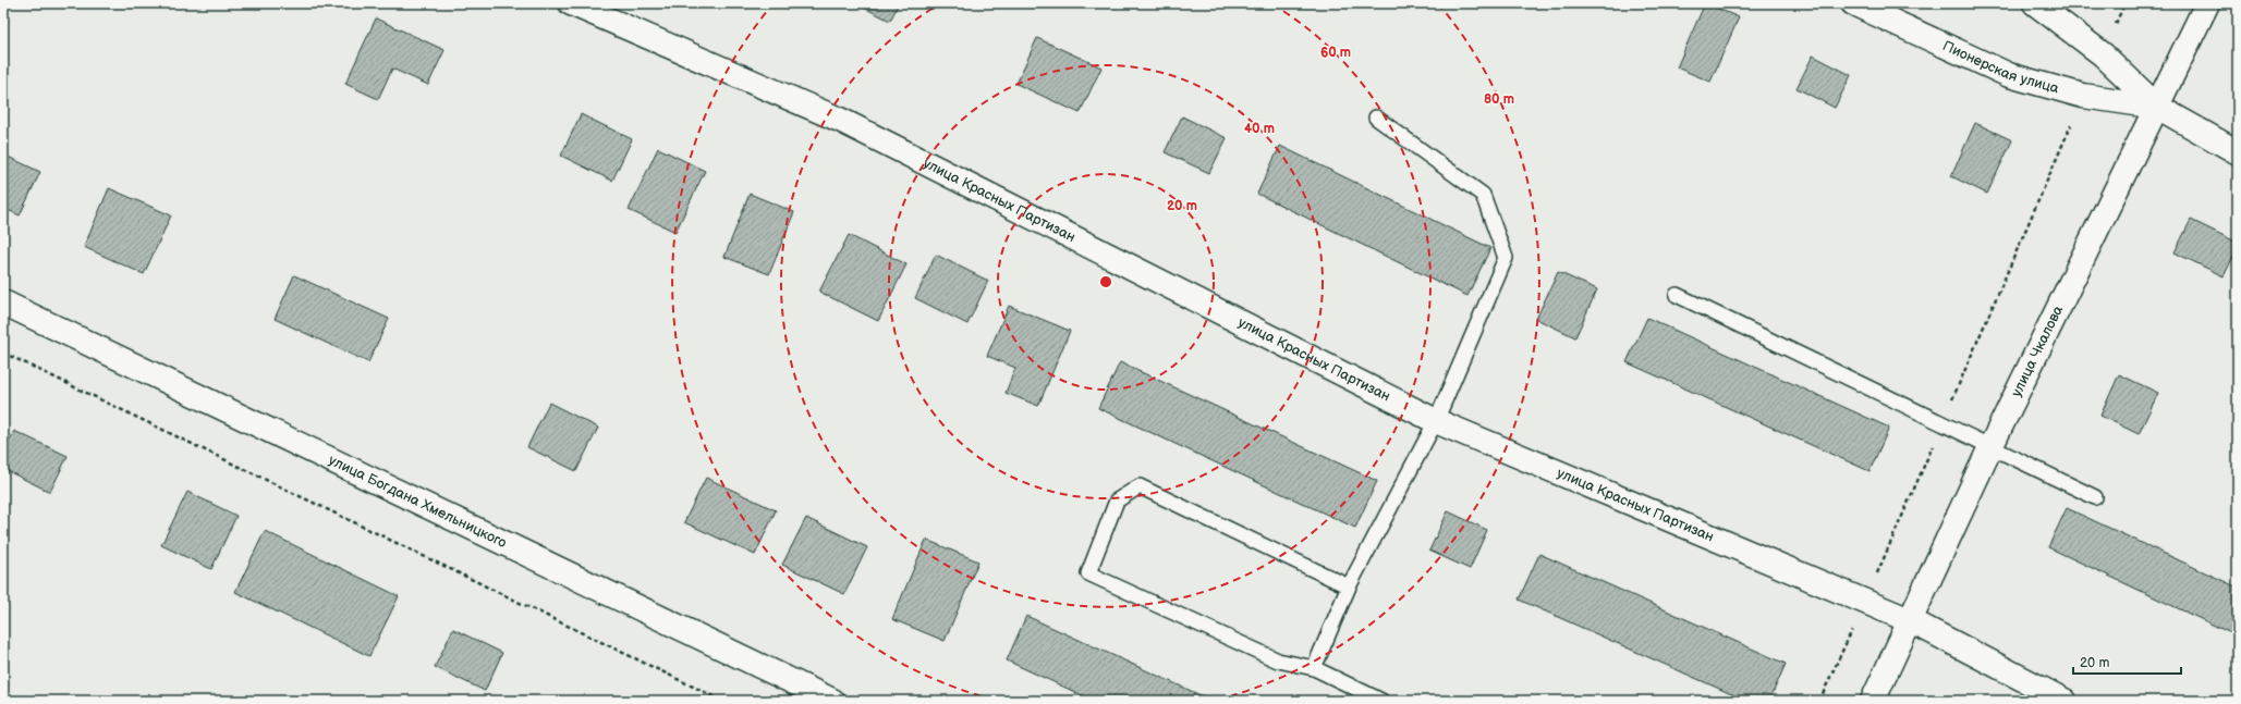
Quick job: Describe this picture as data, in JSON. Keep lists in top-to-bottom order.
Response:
{
  "streets": {
    "street": [
      "Пионерская улица",
      "улица Красных Партизан",
      "улица Чкалова",
      "улица Богдана Хмельницкого"
    ]
  },
  "crossings": [
    ["Пионерская улица", "улица Чкалова"],
    ["улица Красных Партизан", "улица Чкалова"]
  ],
  "scale_bar": "20 m",
  "rings": [
    "60 m",
    "80 m",
    "40 m",
    "20 m"
  ]
}
